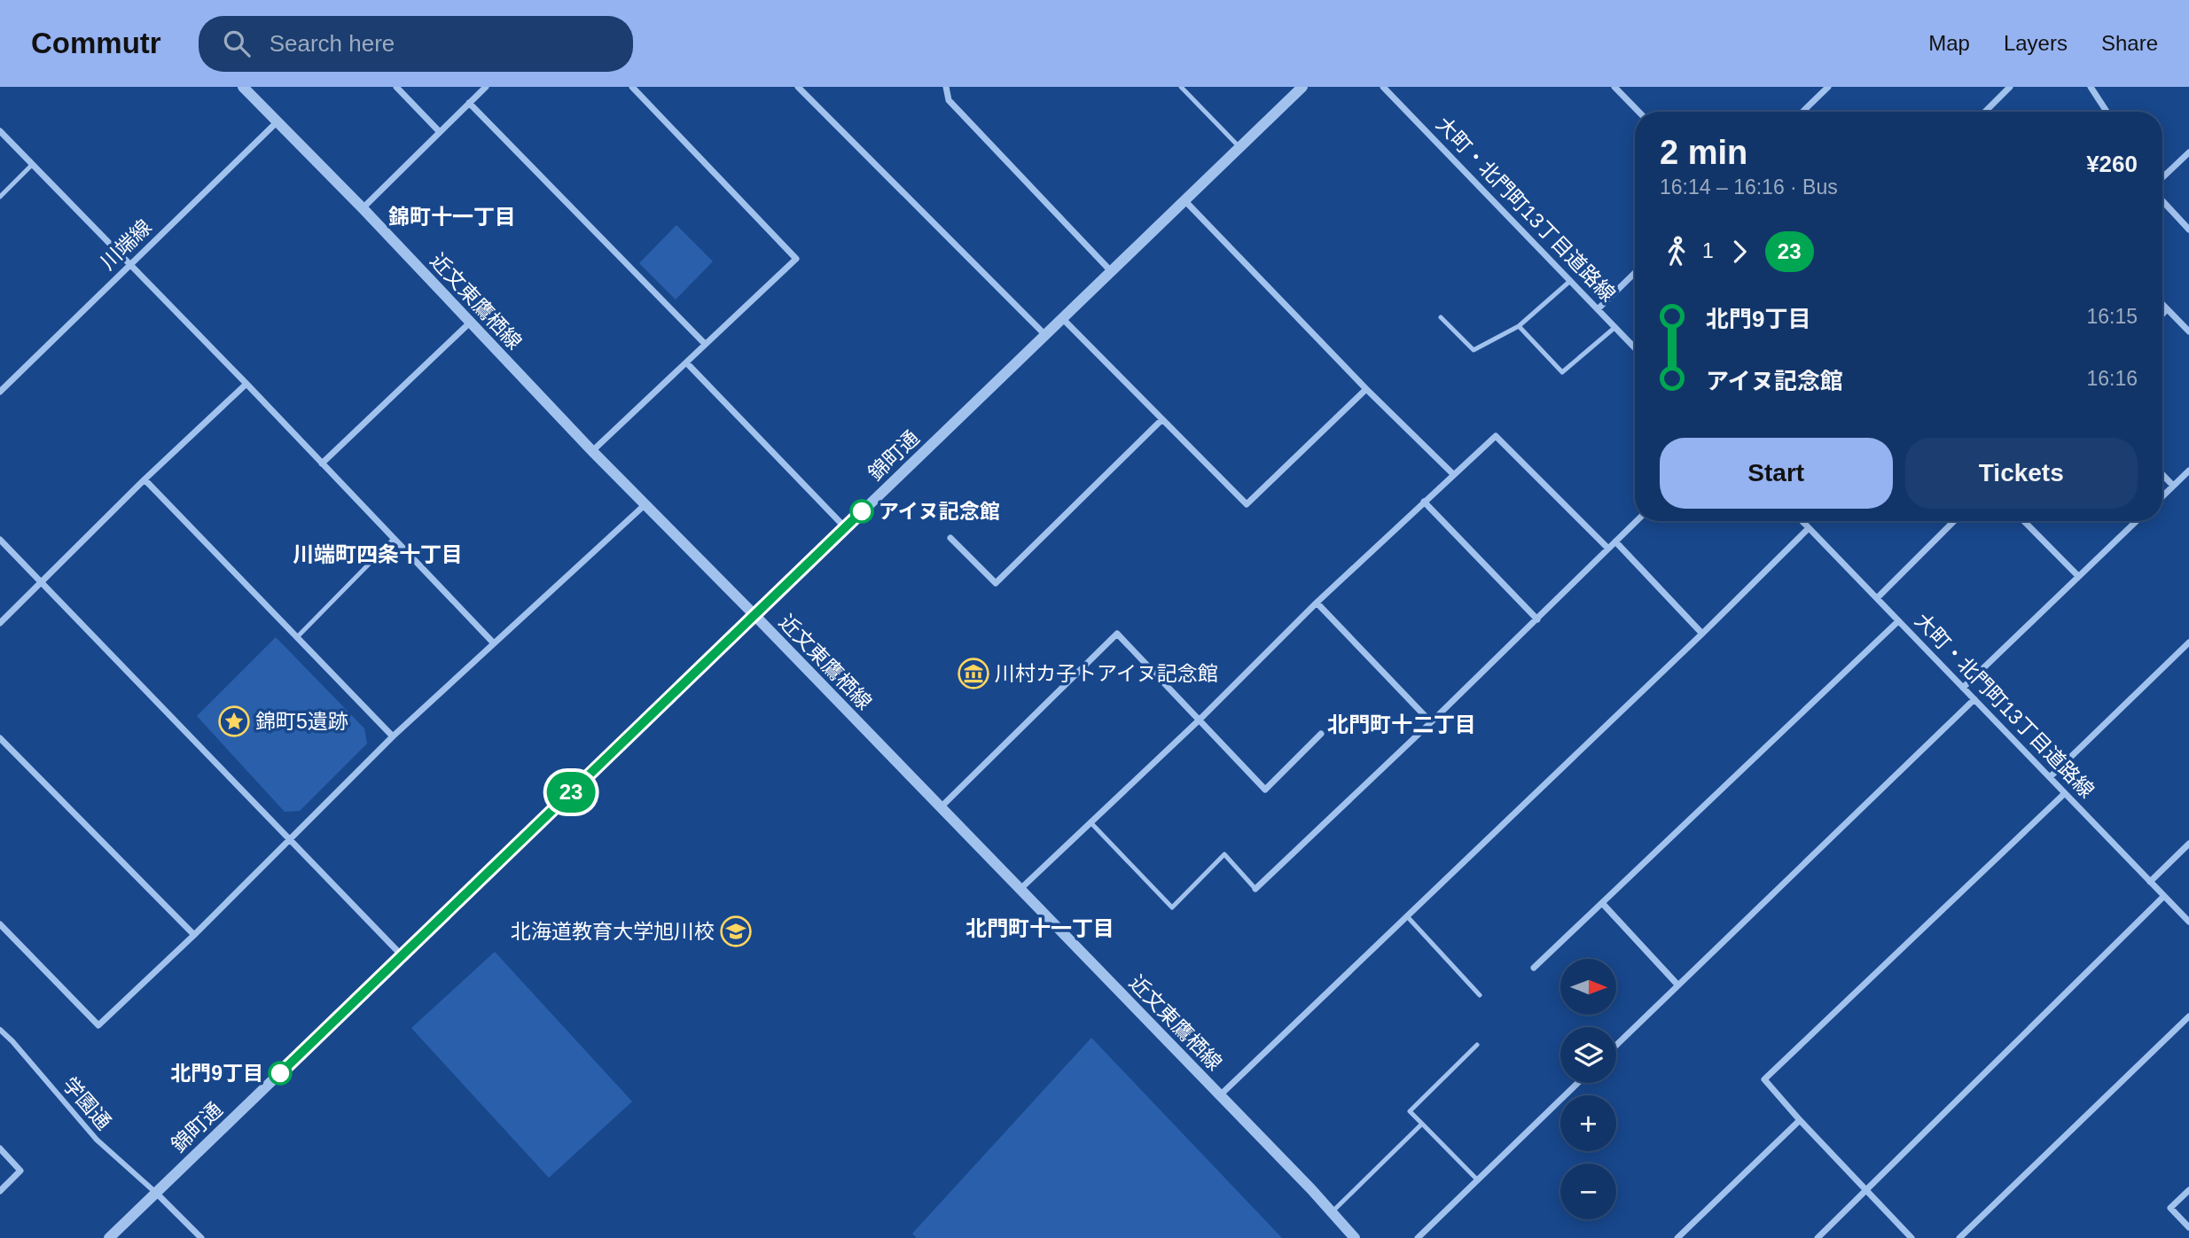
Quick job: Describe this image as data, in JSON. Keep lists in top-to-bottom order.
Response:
{
  "streets": {
    "street": [
      "大町・北門町13丁目道路線",
      "川端線",
      "近文東鷹栖線",
      "錦町通",
      "学園通"
    ]
  },
  "crossings": [
    ["川端線", "近文東鷹栖線"],
    ["近文東鷹栖線", "錦町通"],
    ["錦町通", "学園通"]
  ],
  "districts": [
    "錦町十一丁目",
    "川端町四条十丁目",
    "北門町十二丁目",
    "北門町十一丁目"
  ],
  "places": {
    "other": ["アイヌ記念館", "北門9丁目"],
    "museum": ["川村カ子トアイヌ記念館"],
    "place": ["錦町5遺跡"],
    "school or university": ["北海道教育大学旭川校"]
  },
  "lines": ["bus line 23"],
  "north": "right",
  "page": {
    "header": "Commutr",
    "search": "Search here",
    "nav": ["Map", "Layers", "Share"],
    "on_map": "23",
    "heading": ["2 min", "16:14 – 16:16 · Bus", "¥260"],
    "legs": ["1", "23"],
    "list": [
      {
        "name": "北門9丁目",
        "value": "16:15"
      },
      {
        "name": "アイヌ記念館",
        "value": "16:16"
      }
    ],
    "buttons": ["Start", "Tickets"],
    "map_buttons": ["+", "−"]
  }
}
